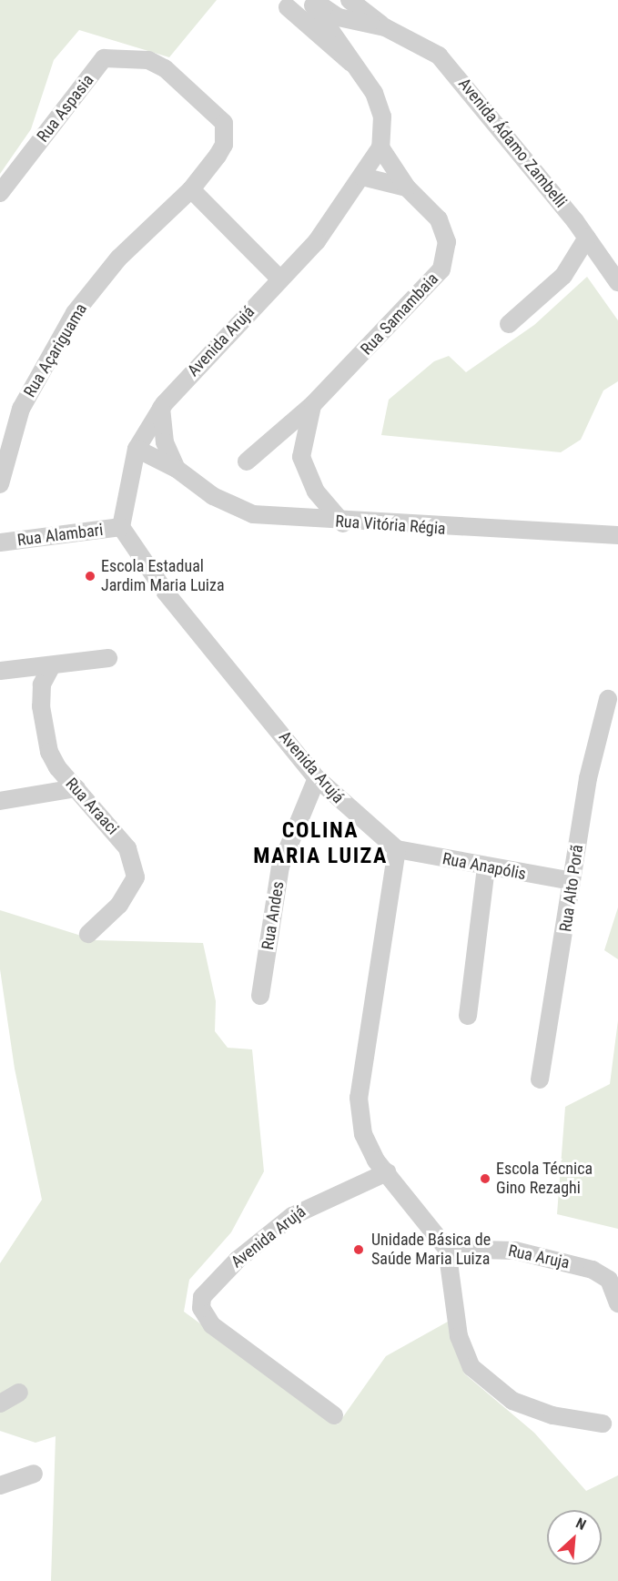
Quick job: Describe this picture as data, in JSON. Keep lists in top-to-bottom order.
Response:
{
  "streets": {
    "street": [
      "Rua Aspasia",
      "Avenida Ádamo Zambelli",
      "Rua Samambaia",
      "Avenida Arujá",
      "Rua Açariguama",
      "Rua Vitória Régia",
      "Rua Alambari",
      "Rua Araaci",
      "Rua Anapólis",
      "Rua Alto Porã",
      "Rua Andes",
      "Rua Aruja"
    ]
  },
  "crossings": [
    ["Rua Aspasia", "Rua Açariguama"],
    ["Avenida Ádamo Zambelli", "Avenida Arujá"],
    ["Rua Samambaia", "Avenida Arujá"],
    ["Rua Samambaia", "Rua Vitória Régia"],
    ["Avenida Arujá", "Rua Vitória Régia"],
    ["Avenida Arujá", "Rua Alambari"],
    ["Avenida Arujá", "Rua Anapólis"],
    ["Avenida Arujá", "Rua Andes"],
    ["Rua Anapólis", "Rua Alto Porã"]
  ],
  "districts": ["COLINA MARIA LUIZA"],
  "places": ["Escola Estadual Jardim Maria Luiza", "Escola Técnica Gino Rezaghi", "Unidade Básica de Saúde Maria Luiza"],
  "north": "top right"
}
